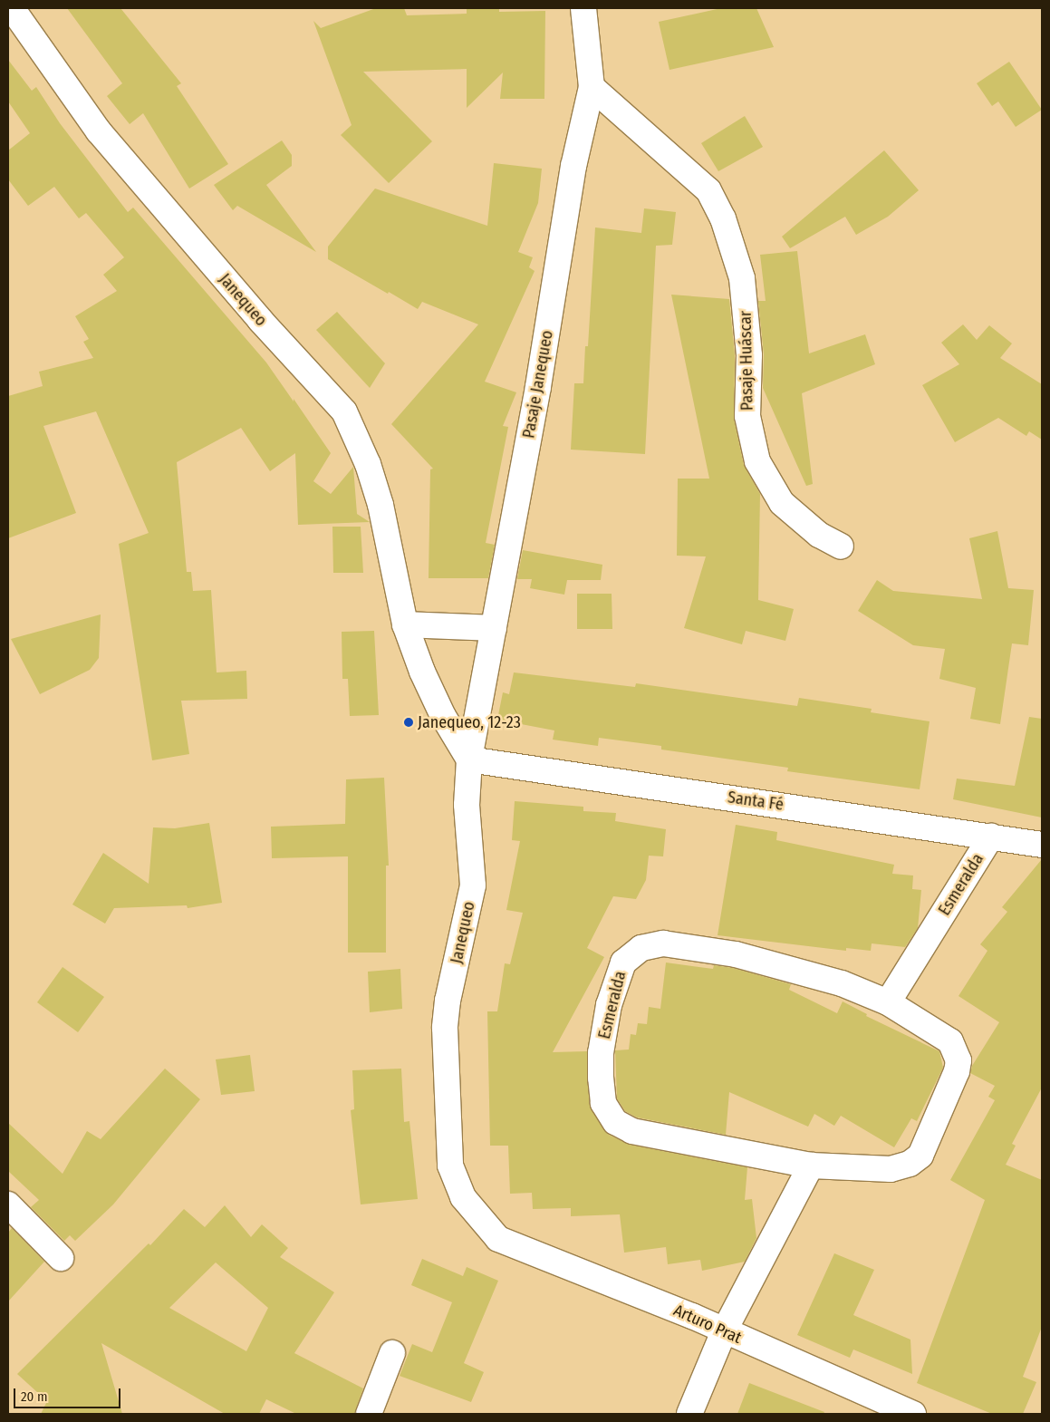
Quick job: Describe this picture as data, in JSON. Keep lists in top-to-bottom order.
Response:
{
  "streets": {
    "street": [
      "Janequeo",
      "Pasaje Huáscar",
      "Pasaje Janequeo",
      "Santa Fé",
      "Esmeralda",
      "Arturo Prat"
    ]
  },
  "crossings": [
    ["Janequeo", "Pasaje Janequeo"],
    ["Janequeo", "Santa Fé"],
    ["Janequeo", "Arturo Prat"],
    ["Pasaje Huáscar", "Pasaje Janequeo"],
    ["Pasaje Janequeo", "Santa Fé"],
    ["Santa Fé", "Esmeralda"]
  ],
  "places": ["Janequeo, 12-23"],
  "scale_bar": "20 m"
}
